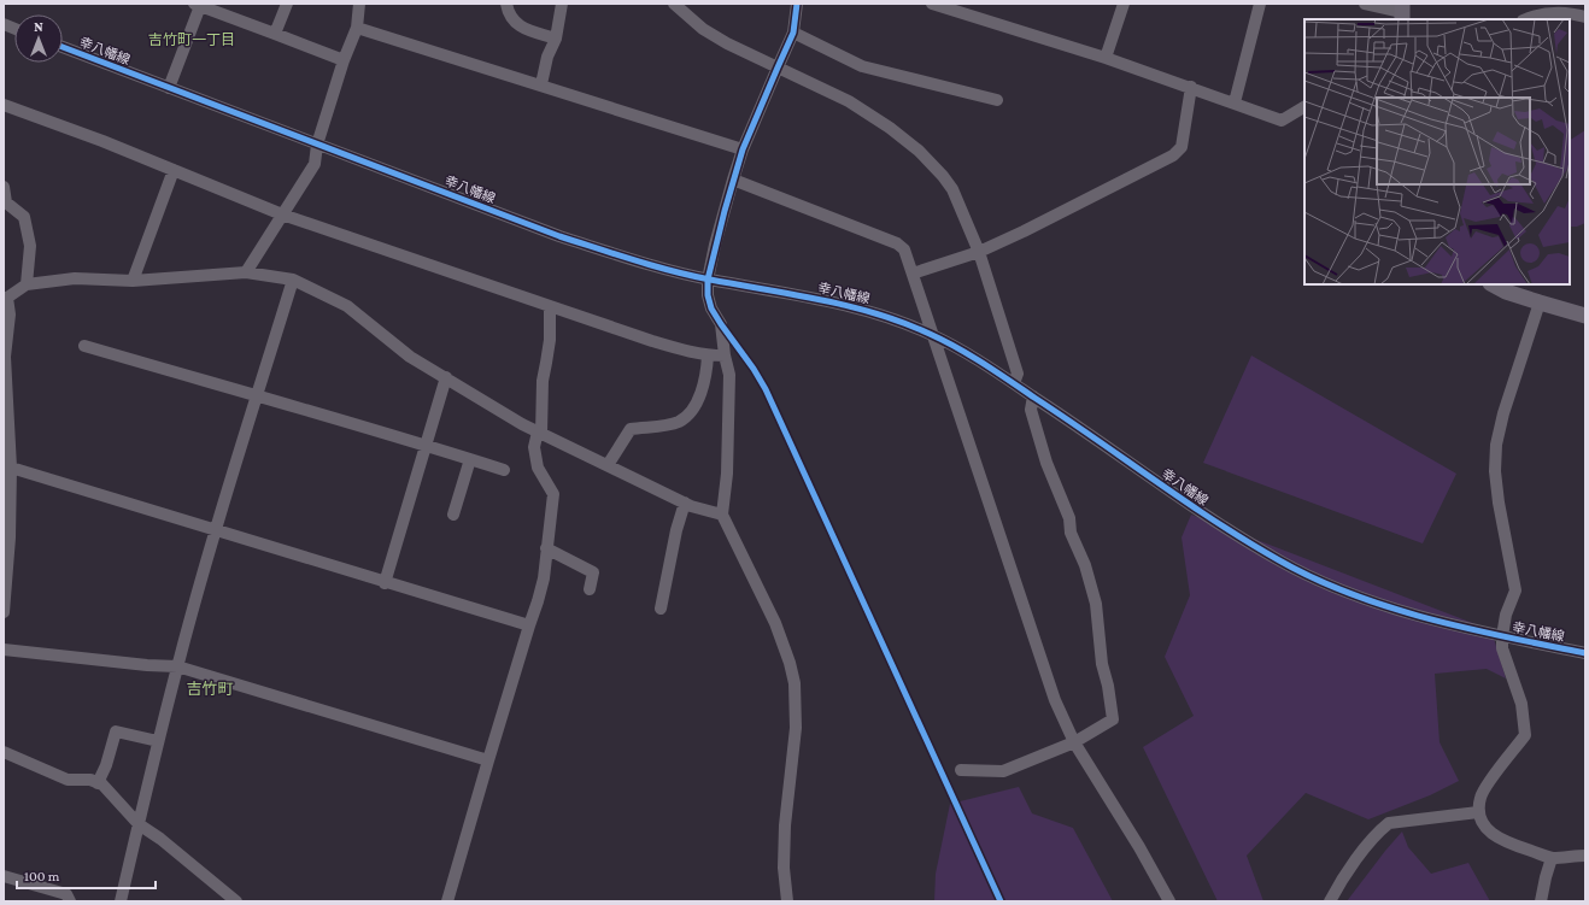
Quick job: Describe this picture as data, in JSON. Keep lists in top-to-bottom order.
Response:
{
  "streets": {
    "street": ["幸八幡線"]
  },
  "districts": ["吉竹町一丁目", "吉竹町"],
  "scale_bar": "100 m",
  "north": "top"
}
